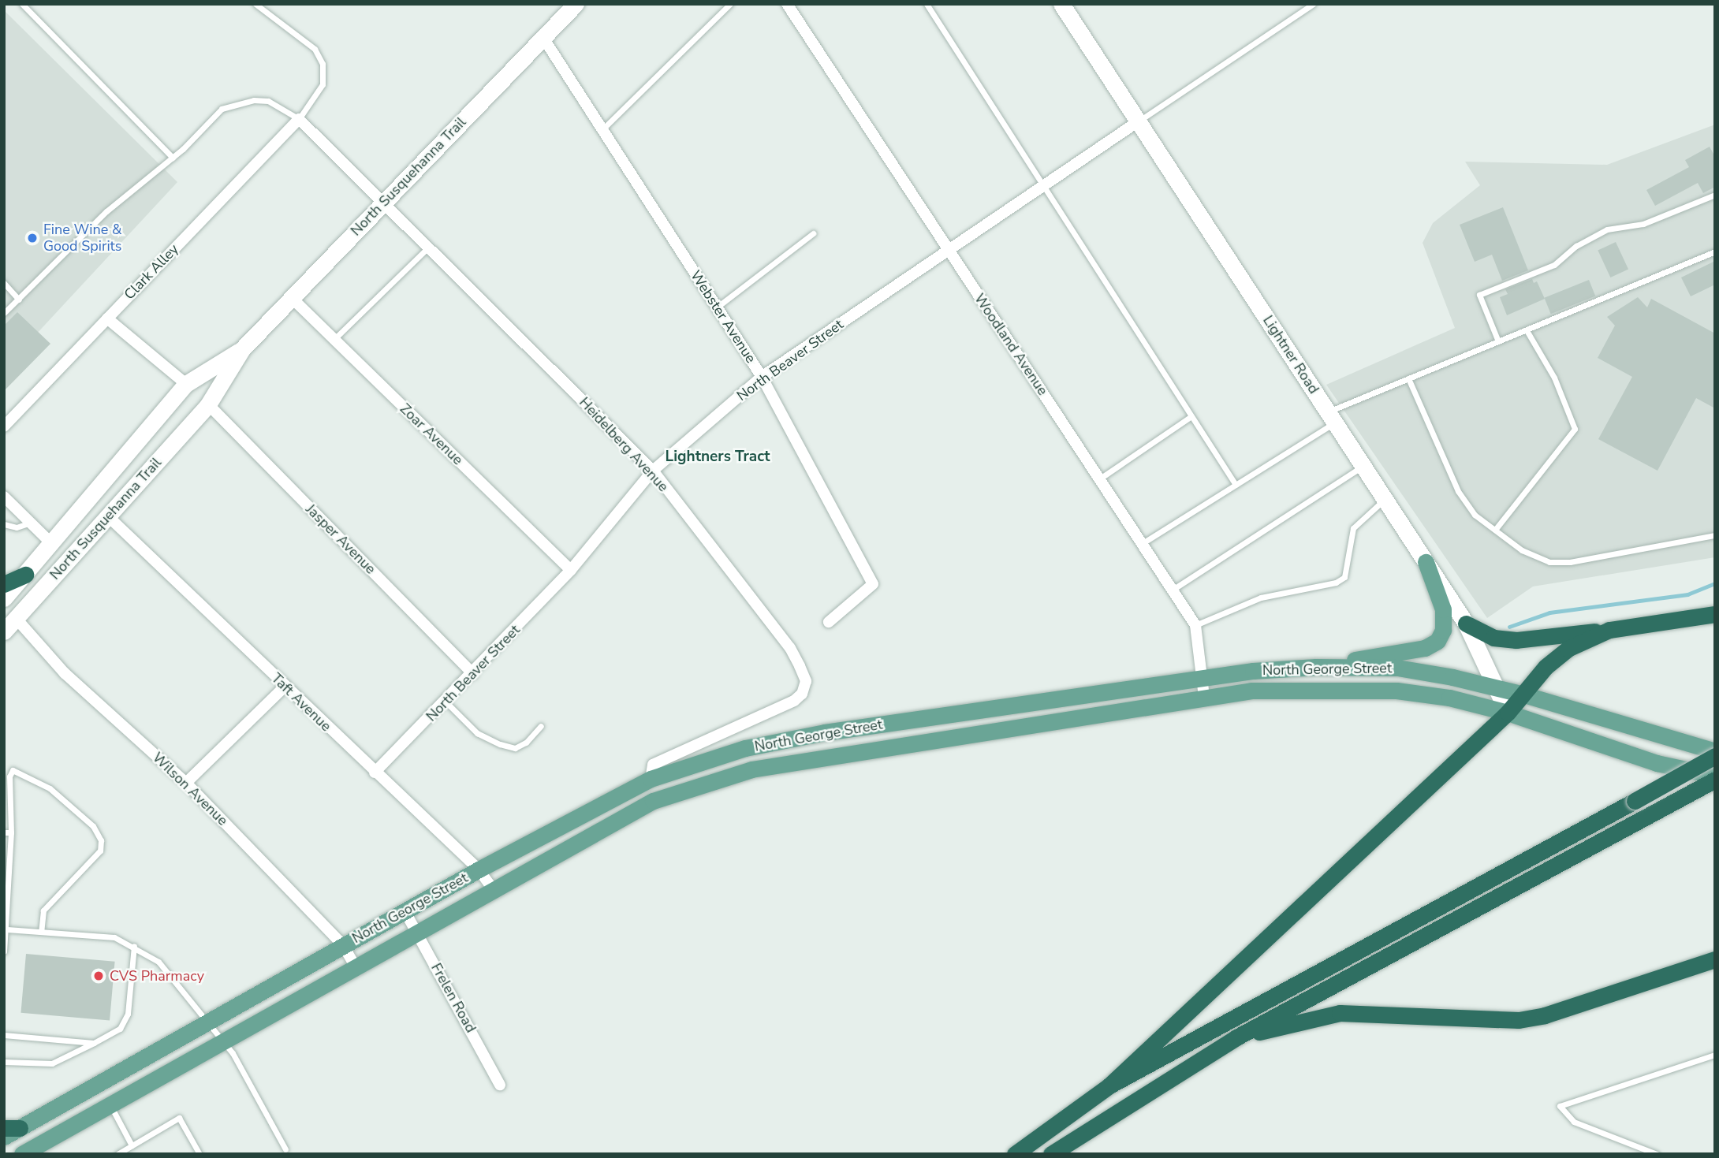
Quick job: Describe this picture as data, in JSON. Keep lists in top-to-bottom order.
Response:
{
  "streets": {
    "main road": ["North Susquehanna Trail", "Lightner Road", "North George Street"],
    "street": [
      "Clark Alley",
      "Webster Avenue",
      "Woodland Avenue",
      "North Beaver Street",
      "Zoar Avenue",
      "Heidelberg Avenue",
      "Jasper Avenue",
      "Taft Avenue",
      "Wilson Avenue",
      "Frelen Road"
    ]
  },
  "crossings": [
    ["North Susquehanna Trail", "Webster Avenue"],
    ["North Susquehanna Trail", "Zoar Avenue"],
    ["North Susquehanna Trail", "Heidelberg Avenue"],
    ["North Susquehanna Trail", "Jasper Avenue"],
    ["North Susquehanna Trail", "Taft Avenue"],
    ["North Susquehanna Trail", "Wilson Avenue"],
    ["Clark Alley", "Heidelberg Avenue"],
    ["Webster Avenue", "North Beaver Street"],
    ["Woodland Avenue", "North Beaver Street"],
    ["Woodland Avenue", "North George Street"],
    ["Lightner Road", "North Beaver Street"],
    ["Lightner Road", "North George Street"],
    ["North Beaver Street", "Zoar Avenue"],
    ["North Beaver Street", "Heidelberg Avenue"],
    ["North Beaver Street", "Jasper Avenue"],
    ["North Beaver Street", "Taft Avenue"],
    ["Heidelberg Avenue", "North George Street"],
    ["North George Street", "Taft Avenue"],
    ["North George Street", "Wilson Avenue"],
    ["North George Street", "Frelen Road"]
  ],
  "districts": ["Lightners Tract"],
  "places": ["Fine Wine & Good Spirits", "CVS Pharmacy"]
}
